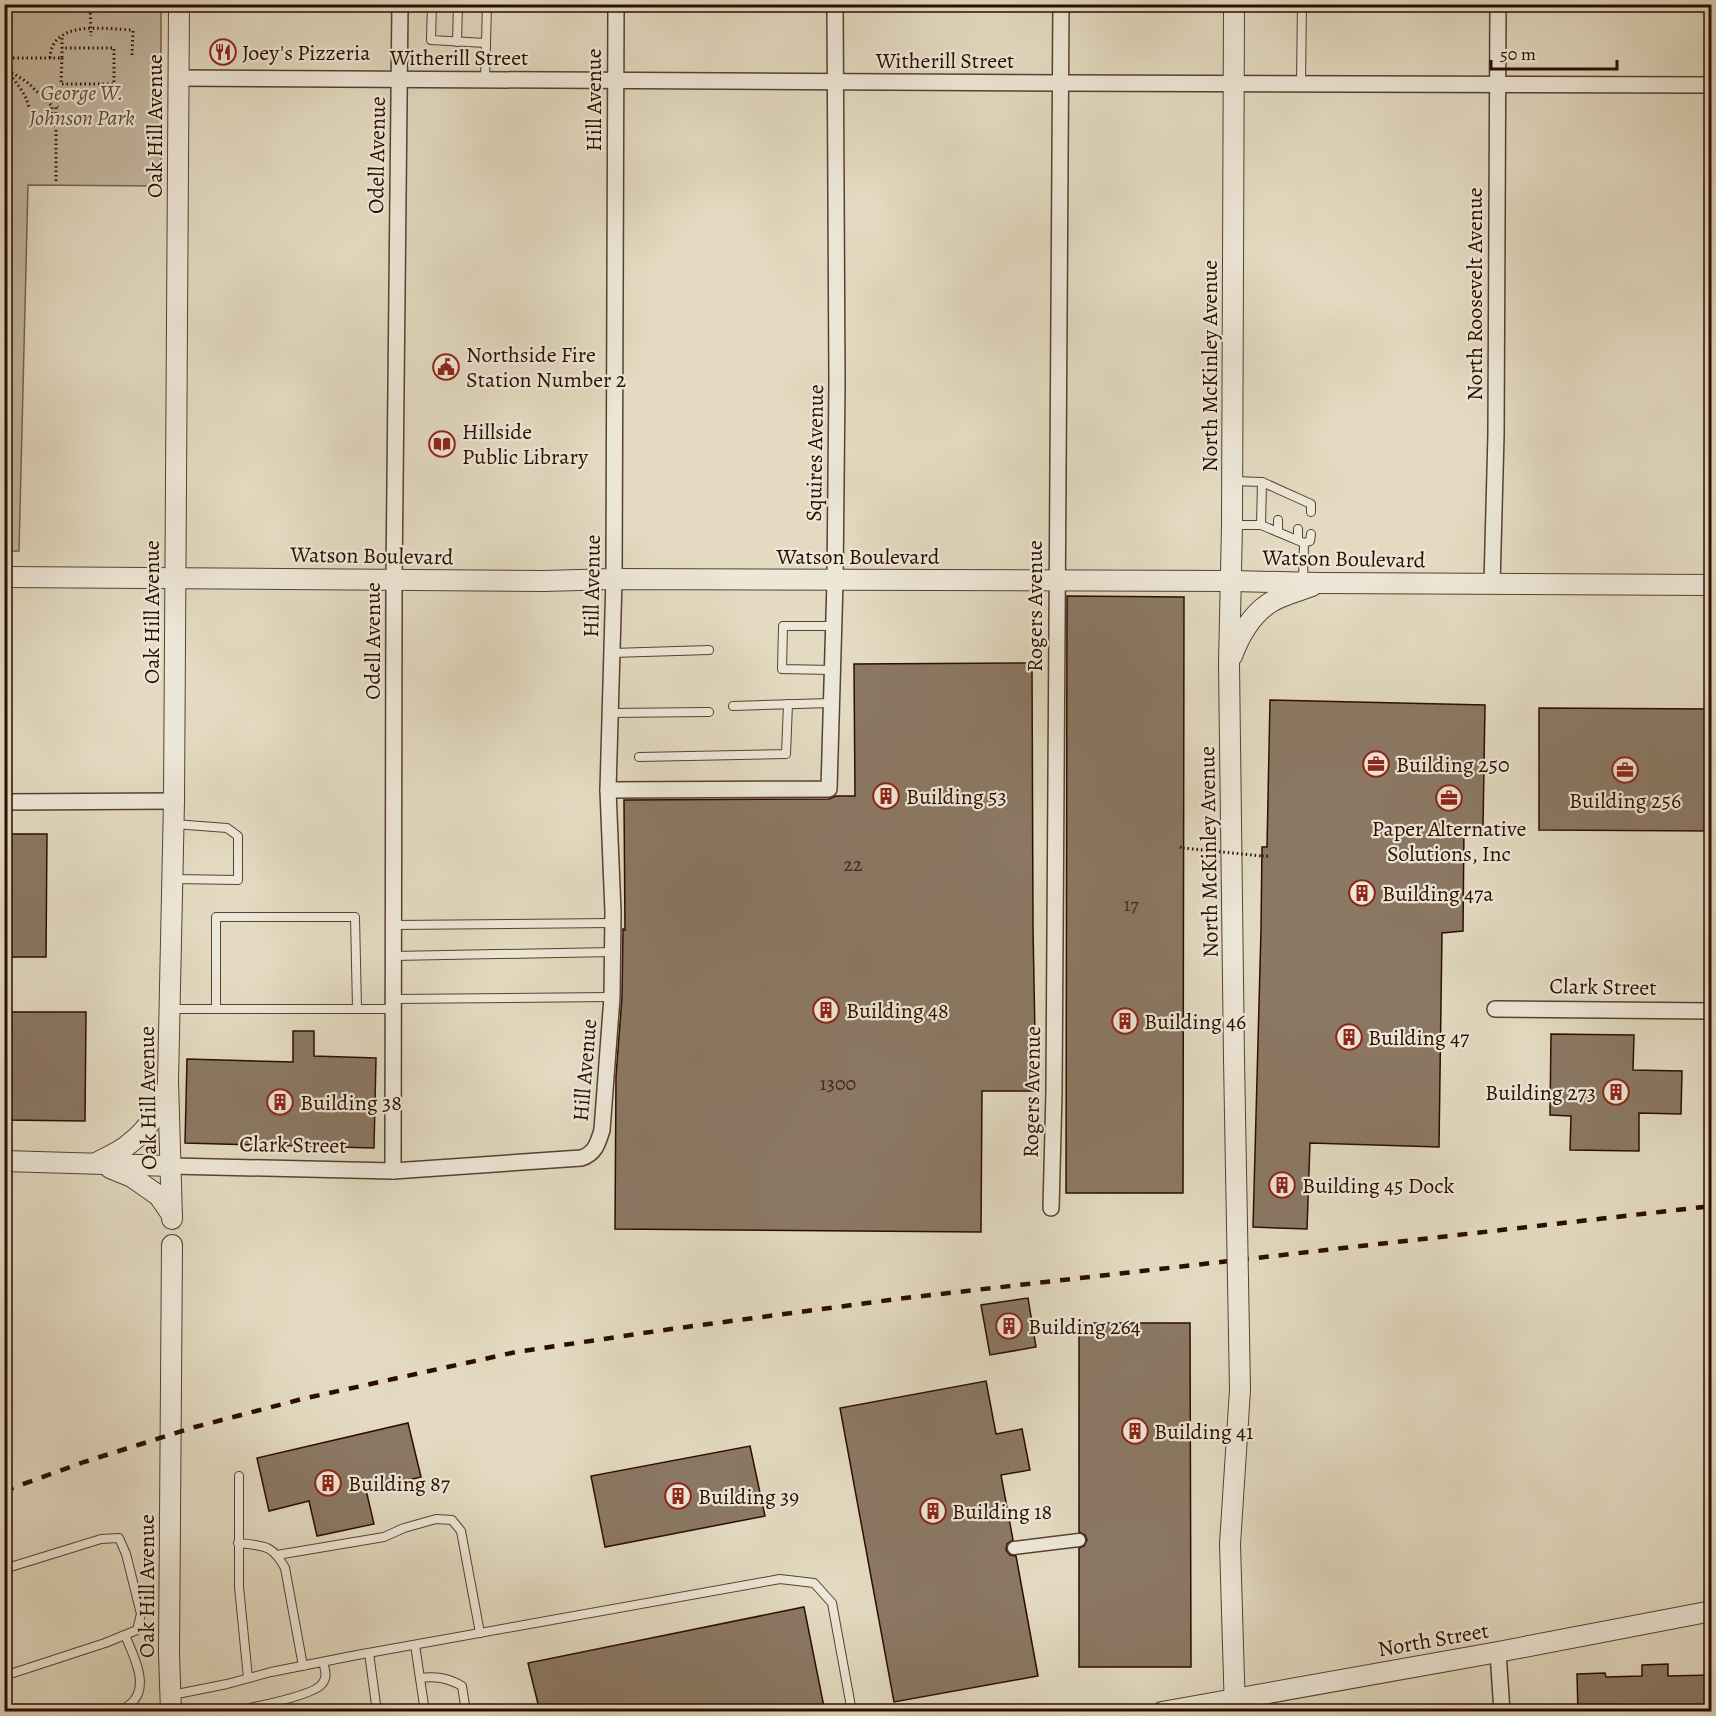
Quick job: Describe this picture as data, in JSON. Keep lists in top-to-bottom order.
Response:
{
  "streets": {
    "street": [
      "Witherill Street",
      "Hill Avenue",
      "Oak Hill Avenue",
      "Odell Avenue",
      "North Roosevelt Avenue",
      "North McKinley Avenue",
      "Squires Avenue",
      "Watson Boulevard",
      "Rogers Avenue",
      "Clark Street",
      "North Street"
    ]
  },
  "crossings": [
    ["Witherill Street", "Hill Avenue"],
    ["Witherill Street", "Oak Hill Avenue"],
    ["Witherill Street", "Odell Avenue"],
    ["Witherill Street", "North Roosevelt Avenue"],
    ["Witherill Street", "North McKinley Avenue"],
    ["Witherill Street", "Squires Avenue"],
    ["Witherill Street", "Rogers Avenue"],
    ["Hill Avenue", "Squires Avenue"],
    ["Hill Avenue", "Watson Boulevard"],
    ["Hill Avenue", "Clark Street"],
    ["Oak Hill Avenue", "Watson Boulevard"],
    ["Oak Hill Avenue", "Clark Street"],
    ["Odell Avenue", "Watson Boulevard"],
    ["Odell Avenue", "Clark Street"],
    ["North Roosevelt Avenue", "Watson Boulevard"],
    ["North McKinley Avenue", "Watson Boulevard"],
    ["North McKinley Avenue", "North Street"],
    ["Squires Avenue", "Watson Boulevard"],
    ["Watson Boulevard", "Rogers Avenue"]
  ],
  "parks": ["George W. Johnson Park"],
  "places": {
    "restaurant": ["Joey's Pizzeria"],
    "public building": ["Northside Fire Station Number 2"],
    "library": ["Hillside Public Library"],
    "office": ["Building 250", "Building 256", "Paper Alternative Solutions, Inc"],
    "building": [
      "Building 53",
      "Building 47a",
      "Building 48",
      "Building 46",
      "Building 47",
      "Building 273",
      "Building 38",
      "Building 45 Dock",
      "Building 264",
      "Building 41",
      "Building 87",
      "Building 39",
      "Building 18"
    ]
  },
  "house_numbers": ["22", "17", "1300"],
  "scale_bar": "50 m"
}
